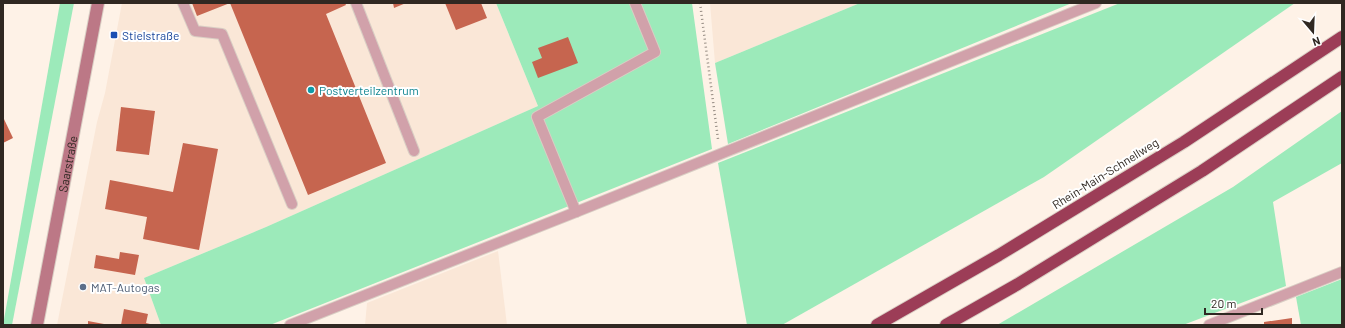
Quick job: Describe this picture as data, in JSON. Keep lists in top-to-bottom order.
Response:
{
  "streets": {
    "highway": ["Rhein-Main-Schnellweg"],
    "main road": ["Saarstraße"]
  },
  "places": {
    "transit": ["Stielstraße"],
    "other": ["Postverteilzentrum", "MAT-Autogas"]
  },
  "scale_bar": "20 m",
  "north": "bottom"
}
